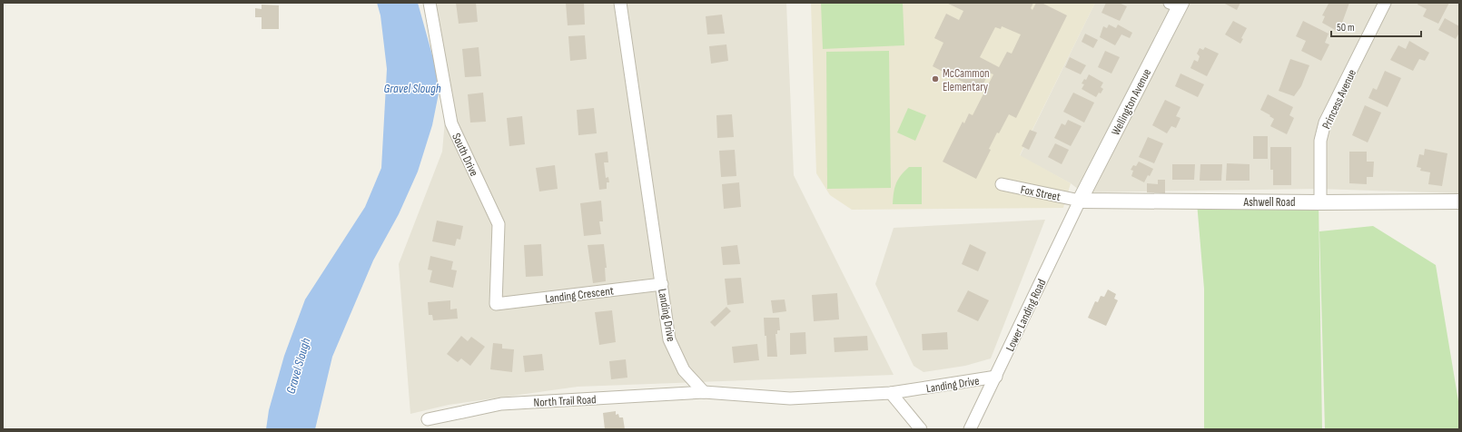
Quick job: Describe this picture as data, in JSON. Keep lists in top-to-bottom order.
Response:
{
  "streets": {
    "street": [
      "Princess Avenue",
      "Wellington Avenue",
      "South Drive",
      "Fox Street",
      "Ashwell Road",
      "Landing Crescent",
      "Landing Drive",
      "Lower Landing Road",
      "North Trail Road"
    ]
  },
  "crossings": [
    ["Princess Avenue", "Ashwell Road"],
    ["Wellington Avenue", "Fox Street"],
    ["Wellington Avenue", "Ashwell Road"],
    ["Wellington Avenue", "Lower Landing Road"],
    ["South Drive", "Landing Crescent"],
    ["Fox Street", "Ashwell Road"],
    ["Fox Street", "Lower Landing Road"],
    ["Ashwell Road", "Lower Landing Road"],
    ["Landing Crescent", "Landing Drive"],
    ["Landing Drive", "Lower Landing Road"],
    ["Landing Drive", "North Trail Road"]
  ],
  "water": ["Gravel Slough"],
  "places": ["McCammon Elementary"],
  "scale_bar": "50 m"
}
